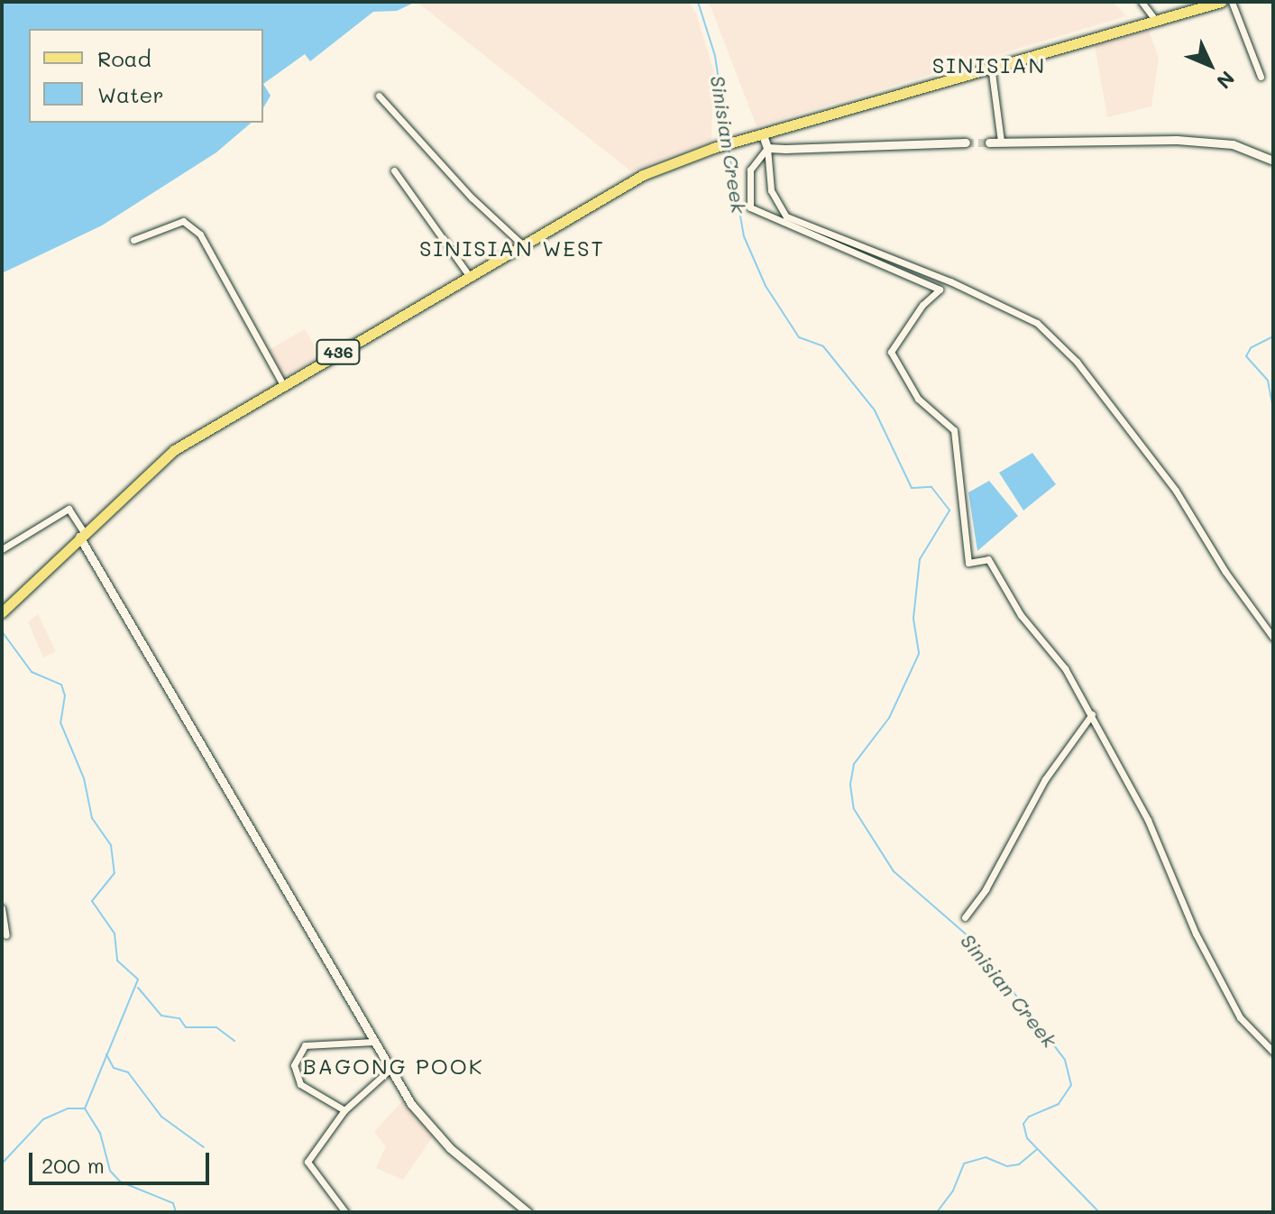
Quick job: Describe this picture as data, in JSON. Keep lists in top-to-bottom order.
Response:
{
  "streets": {
    "main road": ["436"]
  },
  "districts": ["SINISIAN", "SINISIAN WEST", "BAGONG POOK"],
  "water": ["Sinisian Creek"],
  "legend": ["Road", "Water"],
  "scale_bar": "200 m",
  "north": "bottom right"
}
